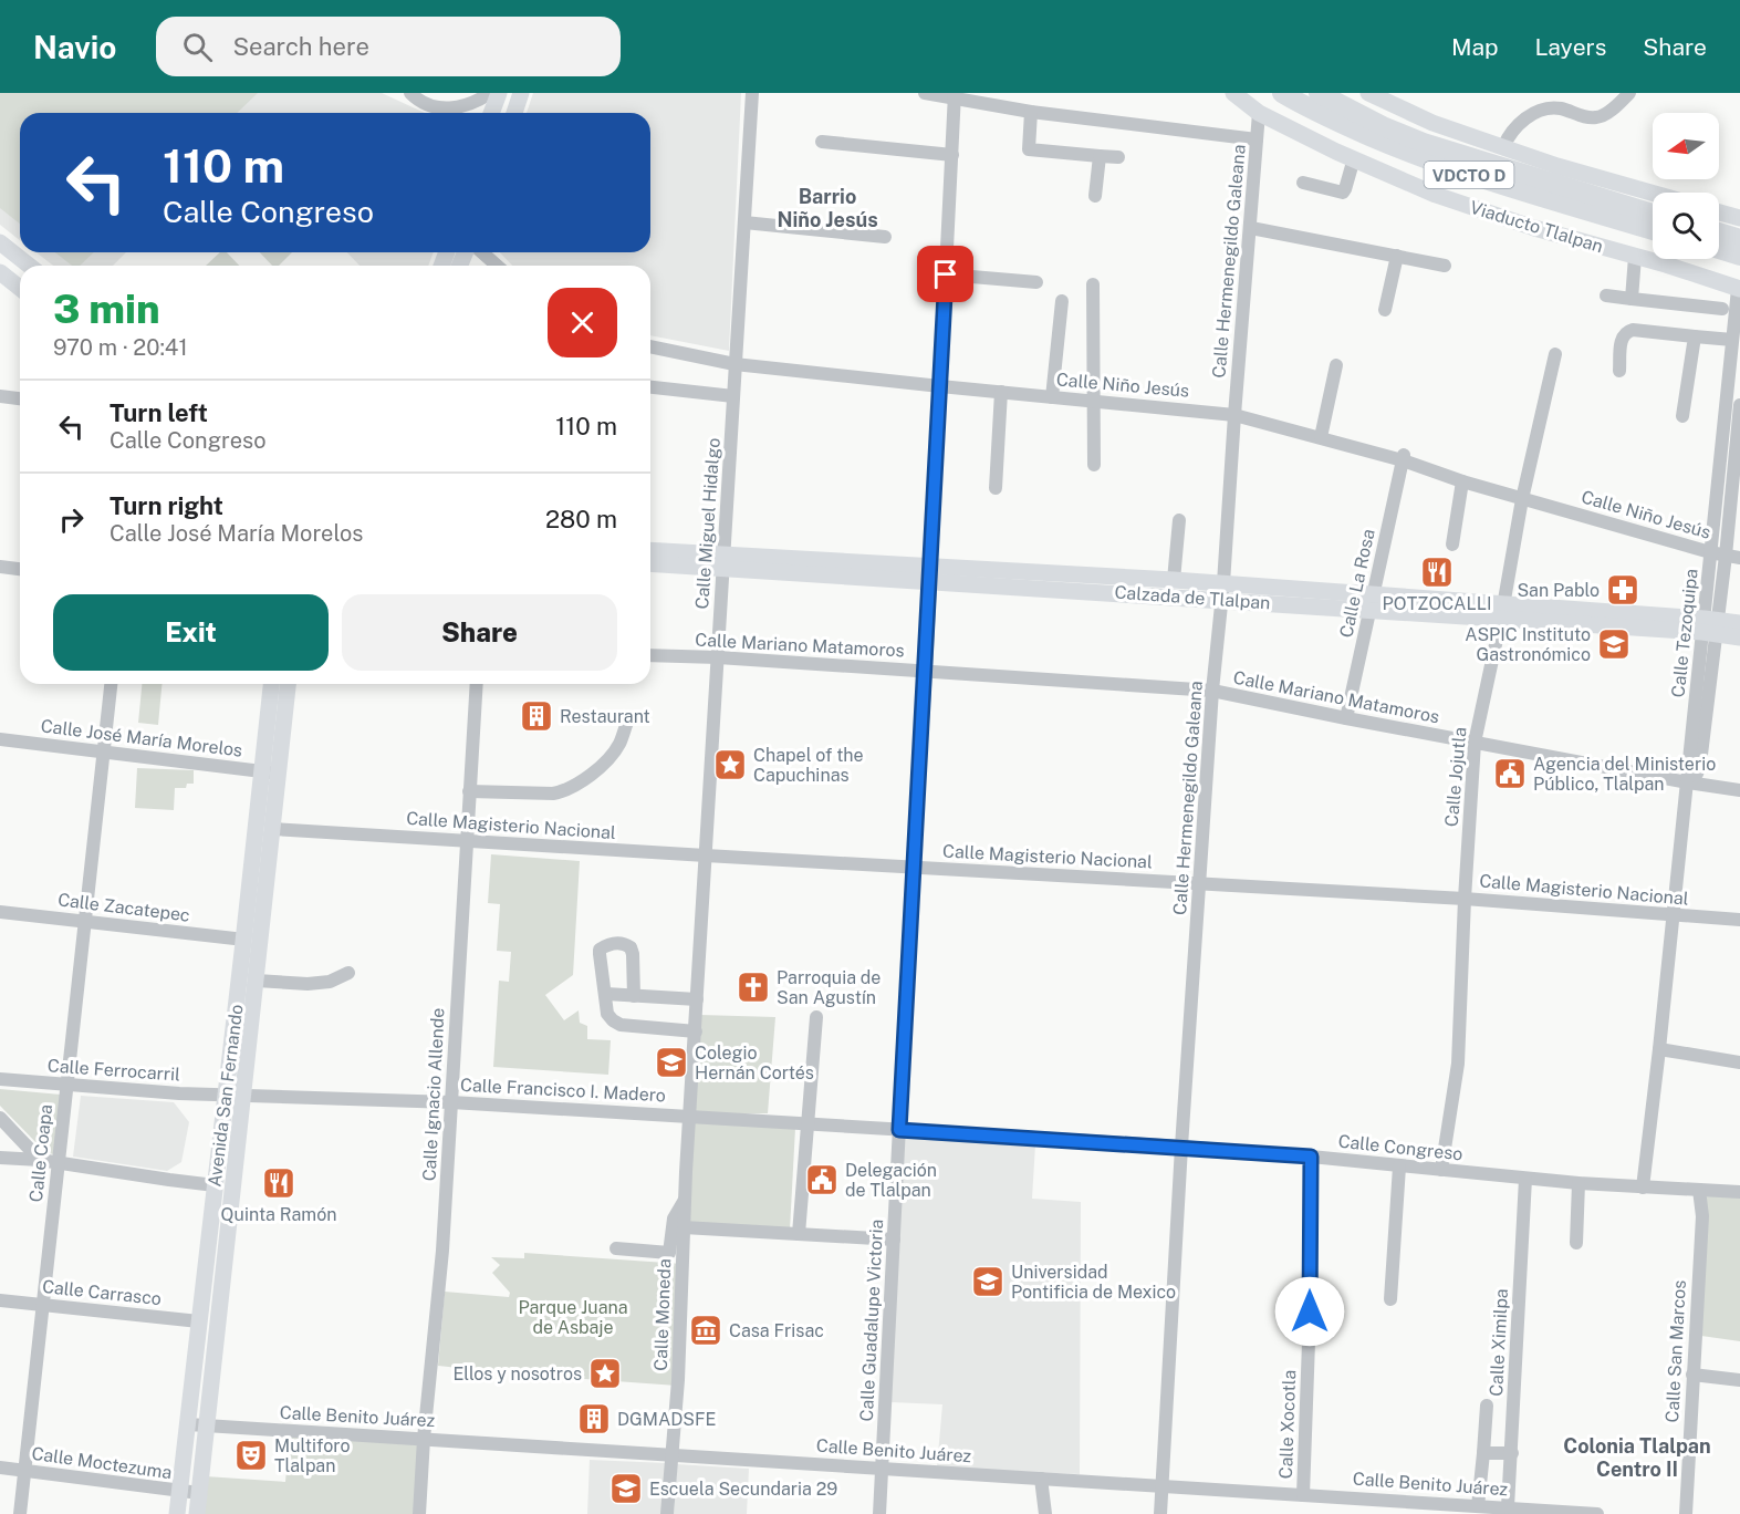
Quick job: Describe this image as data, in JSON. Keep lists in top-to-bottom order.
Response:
{
  "streets": {
    "highway": ["VDCTO D", "Viaducto Tlalpan"],
    "main road": ["Calzada de Tlalpan", "Avenida San Fernando"],
    "street": [
      "Calle Hermenegildo Galeana",
      "Calle Niño Jesús",
      "Calle Miguel Hidalgo",
      "Calle La Rosa",
      "Calle Tezoquipa",
      "Calle Mariano Matamoros",
      "Calle José María Morelos",
      "Calle Jojutla",
      "Calle Magisterio Nacional",
      "Calle Zacatepec",
      "Calle Ferrocarril",
      "Calle Francisco I. Madero",
      "Calle Ignacio Allende",
      "Calle Congreso",
      "Calle Coapa",
      "Calle Carrasco",
      "Calle Moneda",
      "Calle Guadalupe Victoria",
      "Calle Ximilpa",
      "Calle San Marcos",
      "Calle Benito Juárez",
      "Calle Xocotla",
      "Calle Moctezuma"
    ]
  },
  "crossings": [
    ["Viaducto Tlalpan", "Calle Hermenegildo Galeana"],
    ["Viaducto Tlalpan", "Calle Tezoquipa"],
    ["Calle Hermenegildo Galeana", "Calle Niño Jesús"],
    ["Calle Hermenegildo Galeana", "Calzada de Tlalpan"],
    ["Calle Hermenegildo Galeana", "Calle Mariano Matamoros"],
    ["Calle Hermenegildo Galeana", "Calle Magisterio Nacional"],
    ["Calle Hermenegildo Galeana", "Calle Congreso"],
    ["Calle Hermenegildo Galeana", "Calle Benito Juárez"],
    ["Calle Niño Jesús", "Calle Miguel Hidalgo"],
    ["Calle Niño Jesús", "Calle La Rosa"],
    ["Calle Niño Jesús", "Calle Tezoquipa"],
    ["Calle Niño Jesús", "Calle Jojutla"],
    ["Calle Miguel Hidalgo", "Calzada de Tlalpan"],
    ["Calle Miguel Hidalgo", "Calle Mariano Matamoros"],
    ["Calle Miguel Hidalgo", "Calle Magisterio Nacional"],
    ["Calle Miguel Hidalgo", "Calle Francisco I. Madero"],
    ["Calle Miguel Hidalgo", "Calle Moneda"],
    ["Calle La Rosa", "Calzada de Tlalpan"],
    ["Calle La Rosa", "Calle Mariano Matamoros"],
    ["Calzada de Tlalpan", "Calle Tezoquipa"],
    ["Calzada de Tlalpan", "Calle Jojutla"],
    ["Calle Tezoquipa", "Calle Mariano Matamoros"],
    ["Calle Tezoquipa", "Calle Magisterio Nacional"],
    ["Calle Tezoquipa", "Calle Congreso"],
    ["Calle Mariano Matamoros", "Calle Jojutla"],
    ["Calle José María Morelos", "Avenida San Fernando"],
    ["Calle José María Morelos", "Calle Coapa"],
    ["Calle Jojutla", "Calle Magisterio Nacional"],
    ["Calle Jojutla", "Calle Congreso"],
    ["Calle Magisterio Nacional", "Calle Ignacio Allende"],
    ["Calle Magisterio Nacional", "Avenida San Fernando"],
    ["Calle Zacatepec", "Avenida San Fernando"],
    ["Calle Zacatepec", "Calle Coapa"],
    ["Calle Ferrocarril", "Calle Francisco I. Madero"],
    ["Calle Ferrocarril", "Avenida San Fernando"],
    ["Calle Ferrocarril", "Calle Coapa"],
    ["Calle Francisco I. Madero", "Calle Ignacio Allende"],
    ["Calle Francisco I. Madero", "Avenida San Fernando"],
    ["Calle Francisco I. Madero", "Calle Congreso"],
    ["Calle Francisco I. Madero", "Calle Moneda"],
    ["Calle Francisco I. Madero", "Calle Guadalupe Victoria"],
    ["Calle Ignacio Allende", "Calle Benito Juárez"],
    ["Avenida San Fernando", "Calle Carrasco"],
    ["Avenida San Fernando", "Calle Benito Juárez"],
    ["Avenida San Fernando", "Calle Moctezuma"],
    ["Calle Congreso", "Calle Guadalupe Victoria"],
    ["Calle Congreso", "Calle Ximilpa"],
    ["Calle Congreso", "Calle San Marcos"],
    ["Calle Congreso", "Calle Xocotla"],
    ["Calle Coapa", "Calle Carrasco"],
    ["Calle Coapa", "Calle Moctezuma"],
    ["Calle Moneda", "Calle Benito Juárez"],
    ["Calle Guadalupe Victoria", "Calle Benito Juárez"],
    ["Calle Ximilpa", "Calle Benito Juárez"],
    ["Calle Benito Juárez", "Calle Xocotla"]
  ],
  "districts": ["Barrio Niño Jesús", "Colonia Tlalpan Centro II"],
  "parks": ["Parque Juana de Asbaje"],
  "places": {
    "restaurant": ["POTZOCALLI", "Quinta Ramón"],
    "pharmacy": ["San Pablo"],
    "school or university": [
      "ASPIC Instituto Gastronómico",
      "Colegio Hernán Cortés",
      "Universidad Pontificia de Mexico",
      "Escuela Secundaria 29"
    ],
    "building": ["Restaurant", "DGMADSFE"],
    "place": ["Chapel of the Capuchinas", "Ellos y nosotros"],
    "public building": ["Agencia del Ministerio Público, Tlalpan", "Delegación de Tlalpan"],
    "church": ["Parroquia de San Agustín"],
    "museum": ["Casa Frisac"],
    "theatre": ["Multiforo Tlalpan"]
  },
  "north": "left",
  "page": {
    "header": "Navio",
    "search": "Search here",
    "nav": ["Map", "Layers", "Share"],
    "turn": ["110 m", "Calle Congreso"],
    "heading": ["3 min", "970 m · 20:41"],
    "list": [
      {
        "name": "Turn left",
        "note": "Calle Congreso",
        "value": "110 m"
      },
      {
        "name": "Turn right",
        "note": "Calle José María Morelos",
        "value": "280 m"
      }
    ],
    "buttons": ["Exit", "Share"]
  }
}
